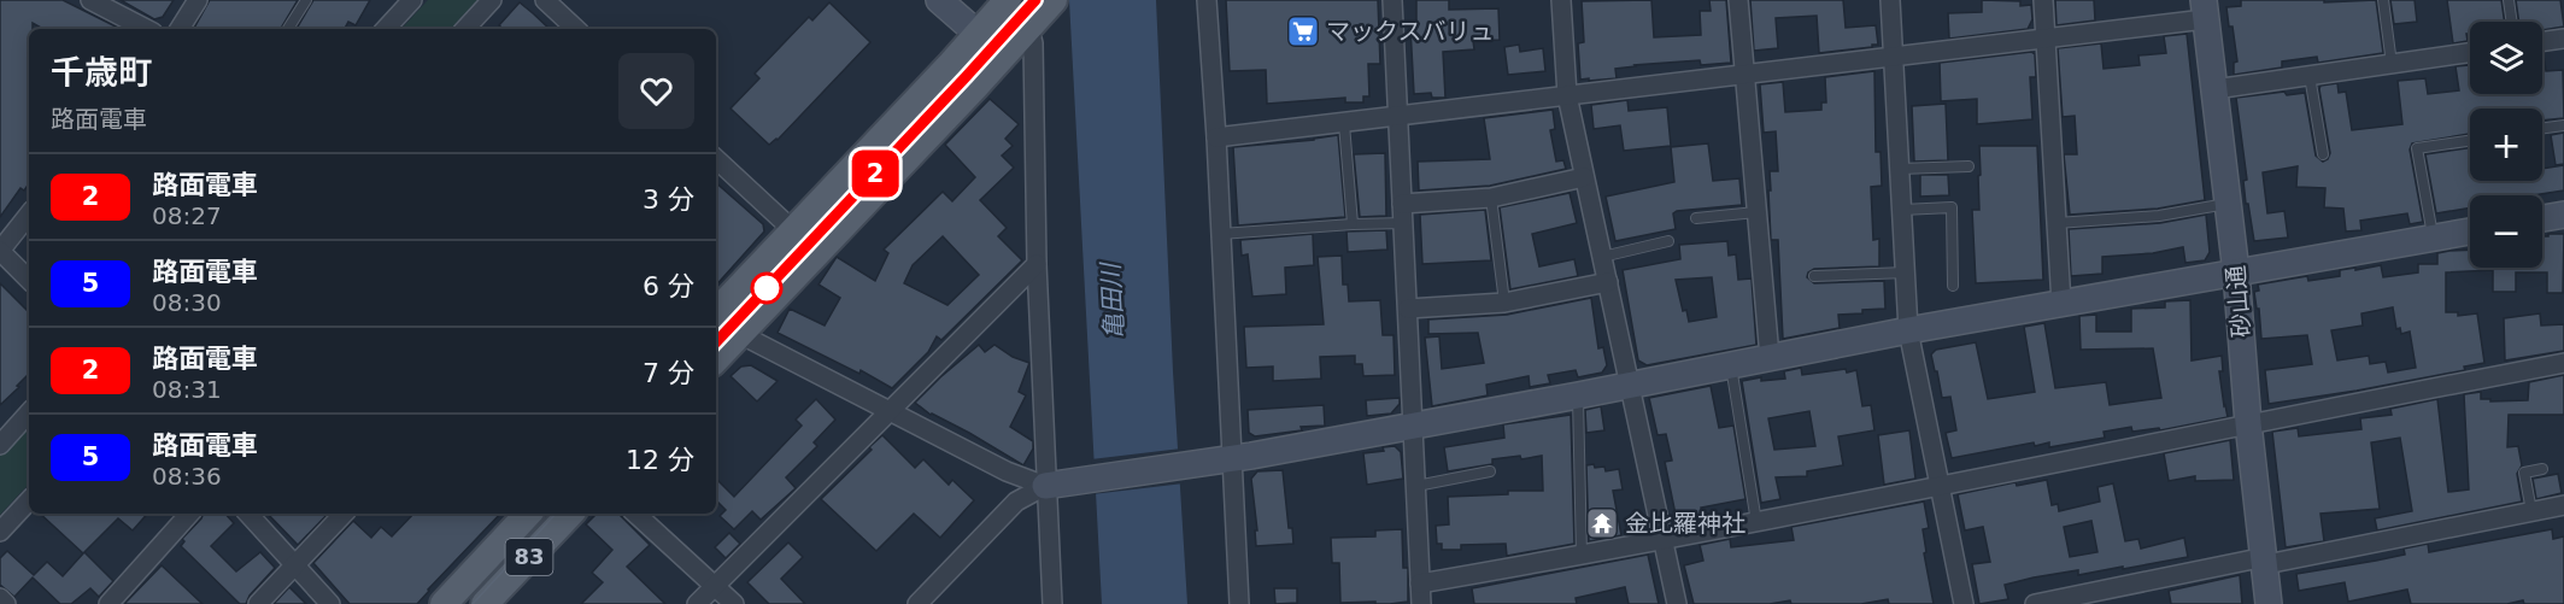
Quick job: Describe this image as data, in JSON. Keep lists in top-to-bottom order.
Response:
{
  "streets": {
    "main road": ["83"],
    "street": ["砂山通"]
  },
  "water": ["亀田川"],
  "places": {
    "supermarket": ["マックスバリュ"],
    "temple": ["金比羅神社"]
  },
  "lines": ["tram line 2"],
  "page": {
    "on_map": "2",
    "map_buttons": ["+", "−"],
    "heading": ["千歳町", "路面電車"],
    "list": [
      {
        "mark": "2",
        "name": "路面電車",
        "note": "08:27",
        "value": "3 分"
      },
      {
        "mark": "5",
        "name": "路面電車",
        "note": "08:30",
        "value": "6 分"
      },
      {
        "mark": "2",
        "name": "路面電車",
        "note": "08:31",
        "value": "7 分"
      },
      {
        "mark": "5",
        "name": "路面電車",
        "note": "08:36",
        "value": "12 分"
      }
    ]
  }
}
